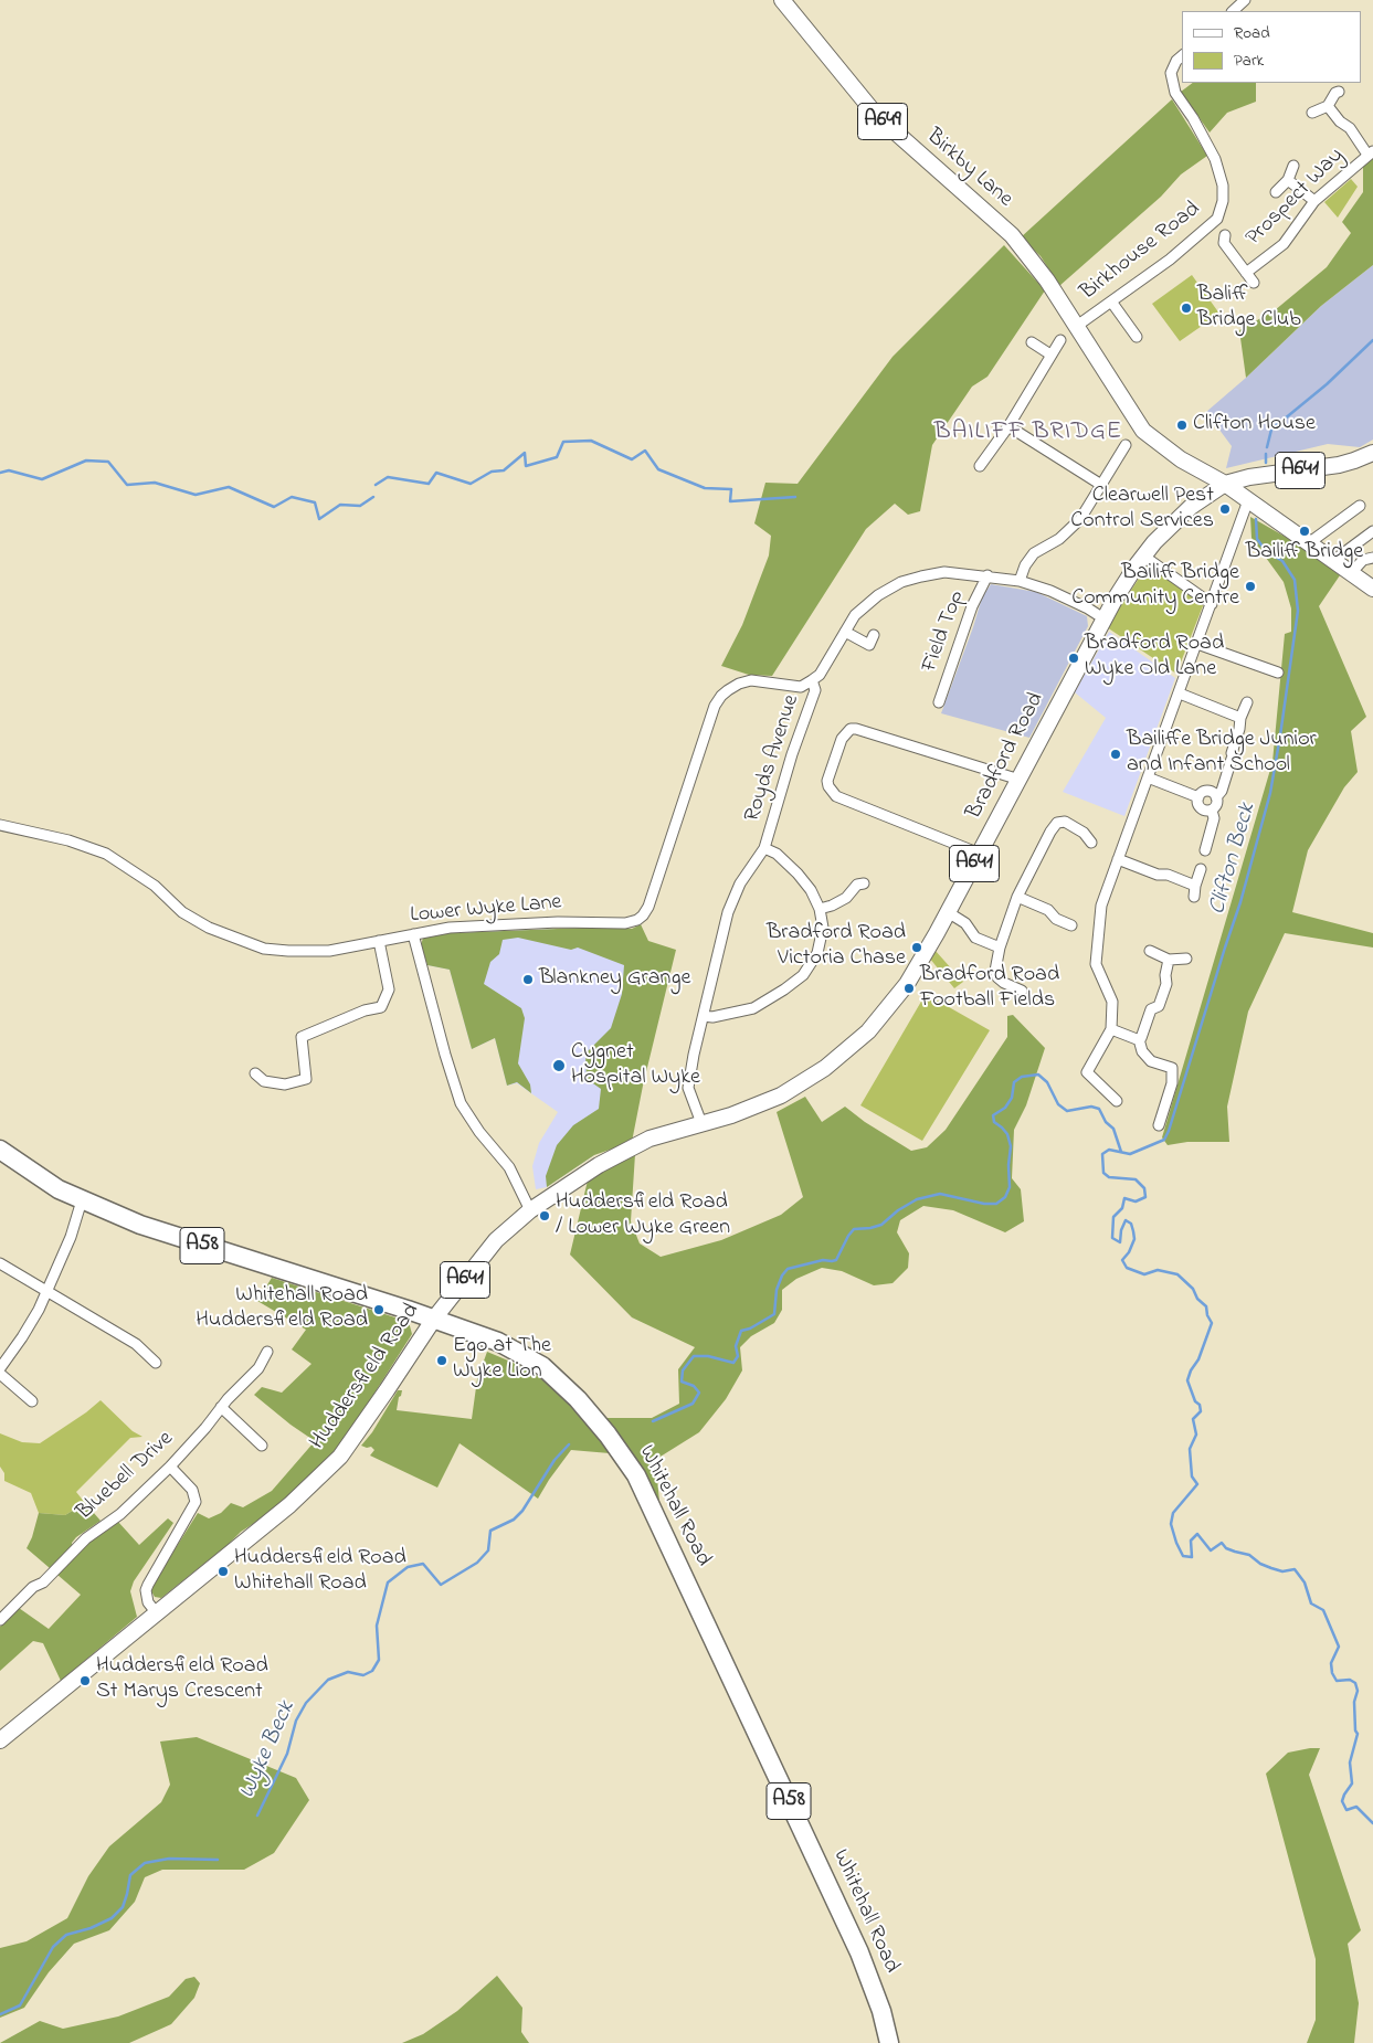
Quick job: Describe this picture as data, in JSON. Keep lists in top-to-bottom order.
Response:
{
  "streets": {
    "highway": ["A58", "Whitehall Road"],
    "main road": [
      "A649",
      "Birkby Lane",
      "A641",
      "Bradford Road",
      "Huddersfield Road"
    ],
    "street": [
      "Prospect Way",
      "Birkhouse Road",
      "Field Top",
      "Royds Avenue",
      "Lower Wyke Lane",
      "Bluebell Drive"
    ]
  },
  "crossings": [
    ["A649", "Birkby Lane"],
    ["A649", "Birkhouse Road"],
    ["A649", "Bradford Road"],
    ["Birkby Lane", "Birkhouse Road"],
    ["Bradford Road", "Royds Avenue"],
    ["Bradford Road", "Huddersfield Road"],
    ["Royds Avenue", "Lower Wyke Lane"],
    ["Huddersfield Road", "Whitehall Road"]
  ],
  "districts": ["BAILIFF BRIDGE"],
  "water": ["Clifton Beck", "Wyke Beck"],
  "places": [
    "Baliff Bridge Club",
    "Clifton House",
    "Clearwell Pest Control Services",
    "Bailiff Bridge",
    "Bailiff Bridge Community Centre",
    "Bradford Road Wyke Old Lane",
    "Bailiffe Bridge Junior and Infant School",
    "Bradford Road Victoria Chase",
    "Blankney Grange",
    "Bradford Road Football Fields",
    "Cygnet Hospital Wyke",
    "Huddersfield Road / Lower Wyke Green",
    "Whitehall Road Huddersfield Road",
    "Ego at The Wyke Lion",
    "Huddersfield Road Whitehall Road",
    "Huddersfield Road St Marys Crescent"
  ],
  "legend": ["Road", "Park"]
}
